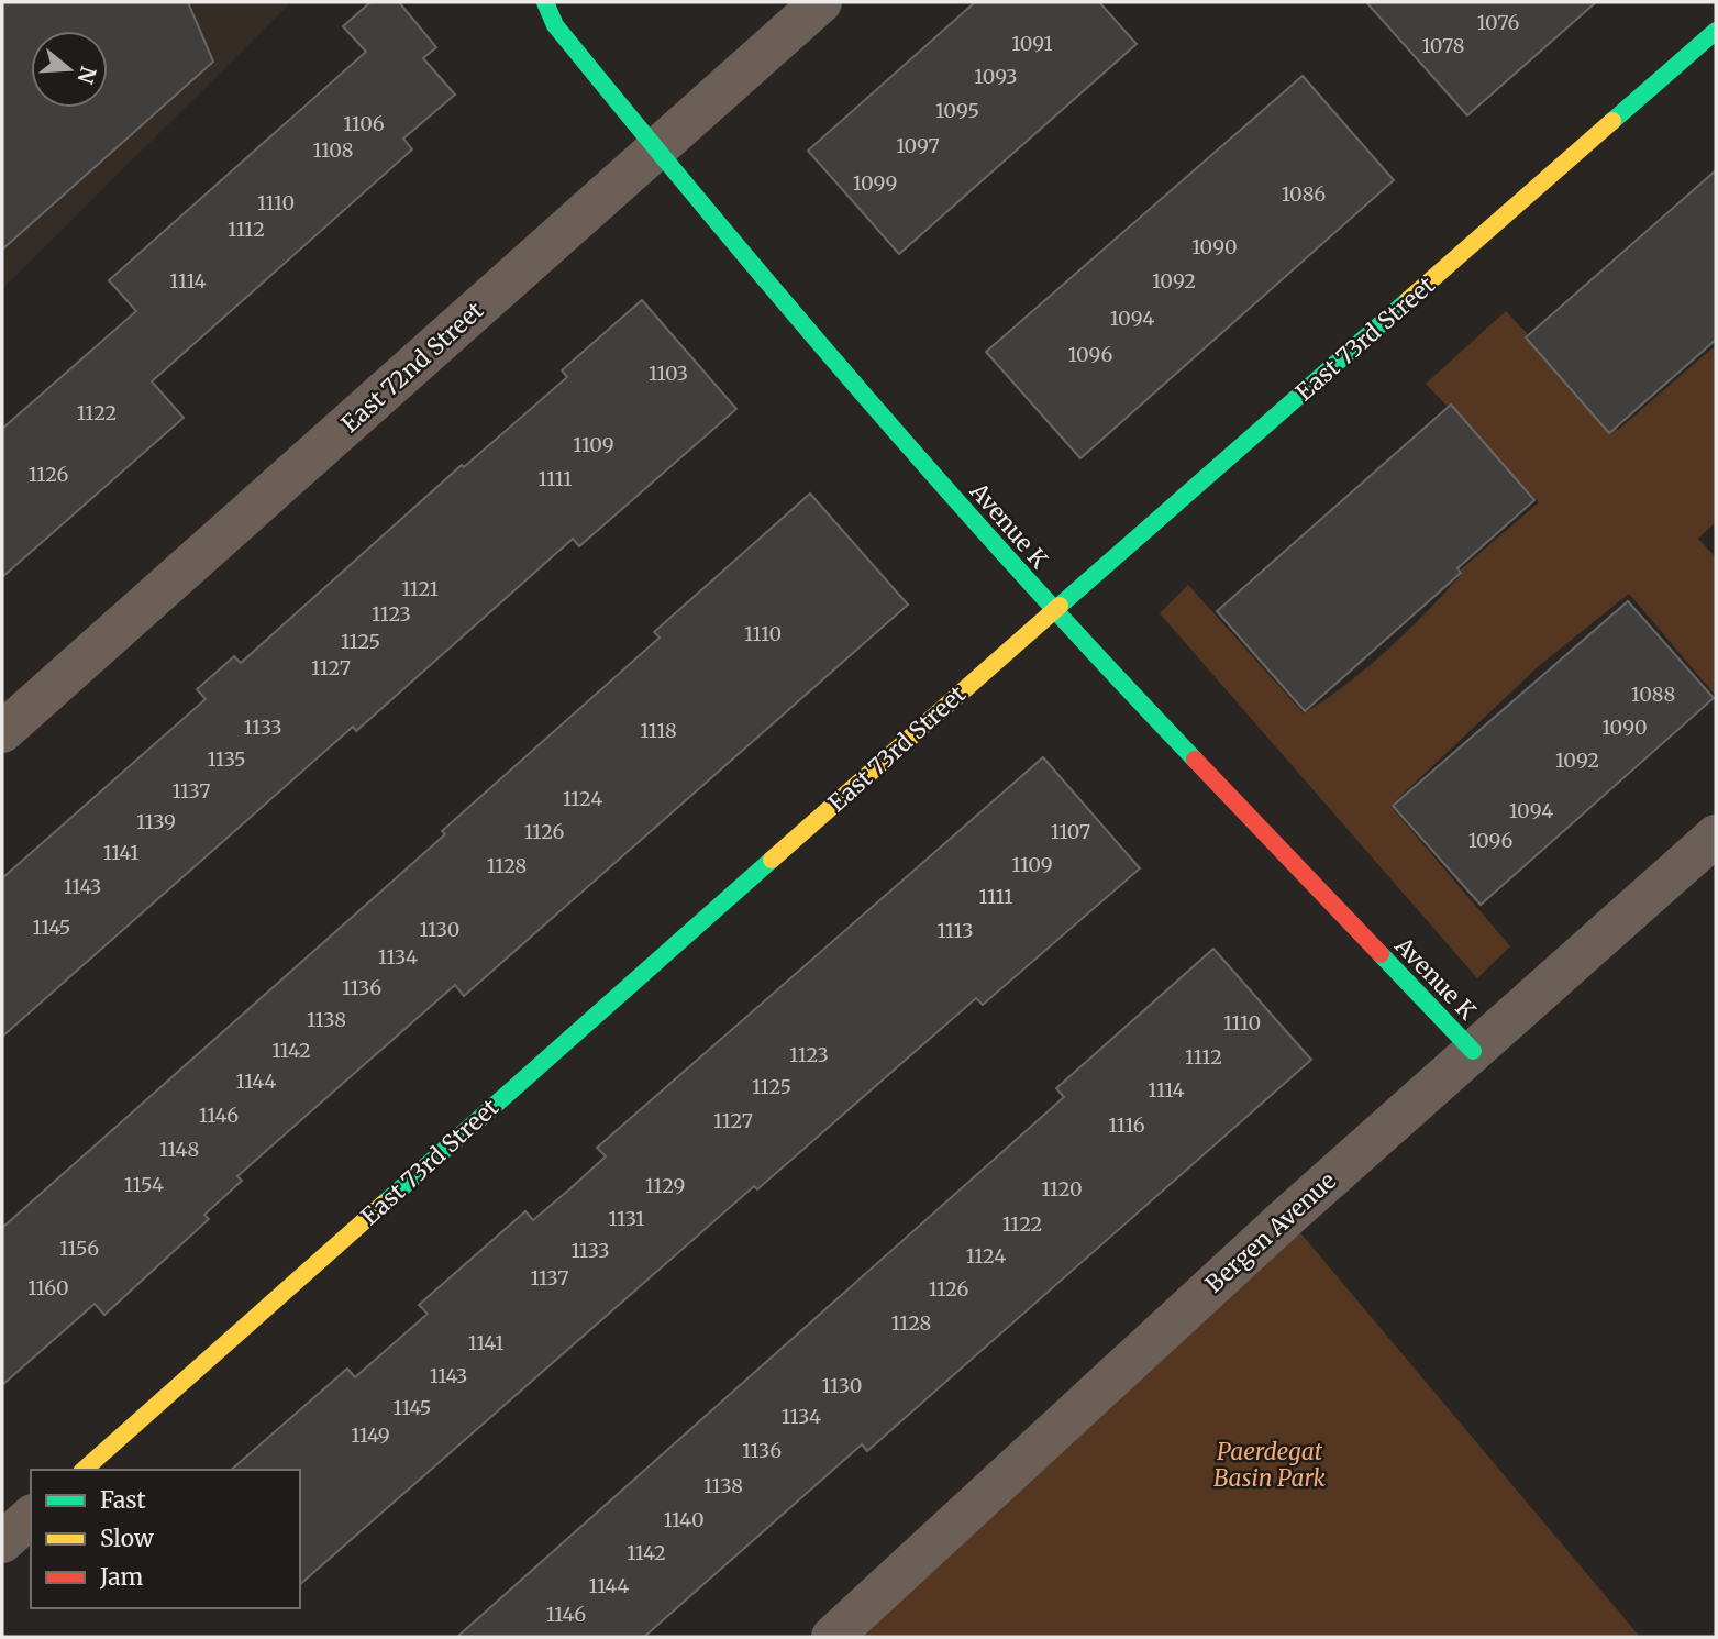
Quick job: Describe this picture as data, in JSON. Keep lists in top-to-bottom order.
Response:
{
  "streets": {
    "street": [
      "East 73rd Street",
      "East 72nd Street",
      "Avenue K",
      "Bergen Avenue"
    ]
  },
  "crossings": [
    ["East 73rd Street", "Avenue K"],
    ["East 72nd Street", "Avenue K"],
    ["Avenue K", "Bergen Avenue"]
  ],
  "parks": ["Paerdegat Basin Park"],
  "house_numbers": [
    "1076",
    "1091",
    "1078",
    "1093",
    "1095",
    "1106",
    "1097",
    "1108",
    "1099",
    "1086",
    "1110",
    "1112",
    "1090",
    "1114",
    "1092",
    "1094",
    "1096",
    "1103",
    "1122",
    "1109",
    "1126",
    "1111",
    "1121",
    "1123",
    "1110",
    "1125",
    "1127",
    "1088",
    "1133",
    "1090",
    "1118",
    "1135",
    "1092",
    "1137",
    "1124",
    "1094",
    "1139",
    "1126",
    "1107",
    "1096",
    "1141",
    "1109",
    "1128",
    "1143",
    "1111",
    "1145",
    "1130",
    "1113",
    "1134",
    "1136",
    "1138",
    "1110",
    "1142",
    "1123",
    "1112",
    "1144",
    "1125",
    "1114",
    "1146",
    "1127",
    "1116",
    "1148",
    "1154",
    "1129",
    "1120",
    "1131",
    "1122",
    "1156",
    "1133",
    "1124",
    "1137",
    "1160",
    "1126",
    "1128",
    "1141",
    "1143",
    "1130",
    "1145",
    "1134",
    "1149",
    "1136",
    "1138",
    "1140",
    "1142",
    "1144",
    "1146"
  ],
  "legend": ["Fast", "Slow", "Jam"],
  "north": "right"
}
